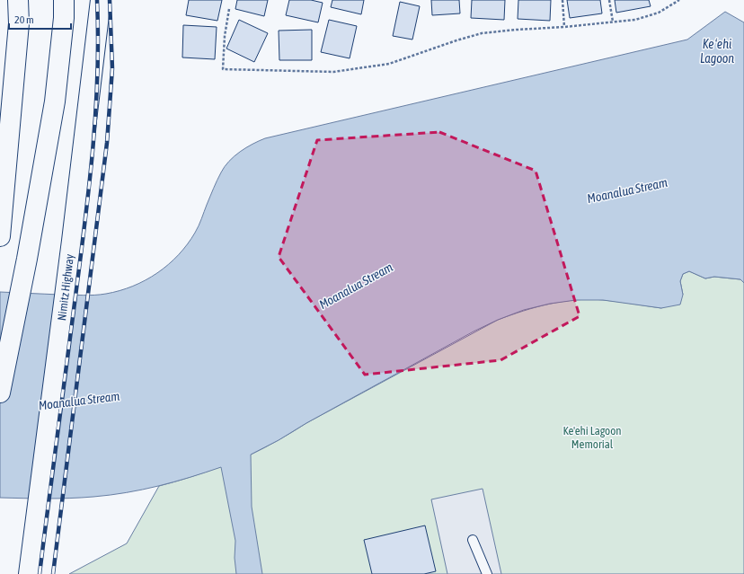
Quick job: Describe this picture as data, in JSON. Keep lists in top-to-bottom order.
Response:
{
  "streets": {
    "main road": ["Nimitz Highway"]
  },
  "water": ["Keʻehi Lagoon", "Moanalua Stream"],
  "parks": ["Ke'ehi Lagoon Memorial"],
  "scale_bar": "20 m"
}
